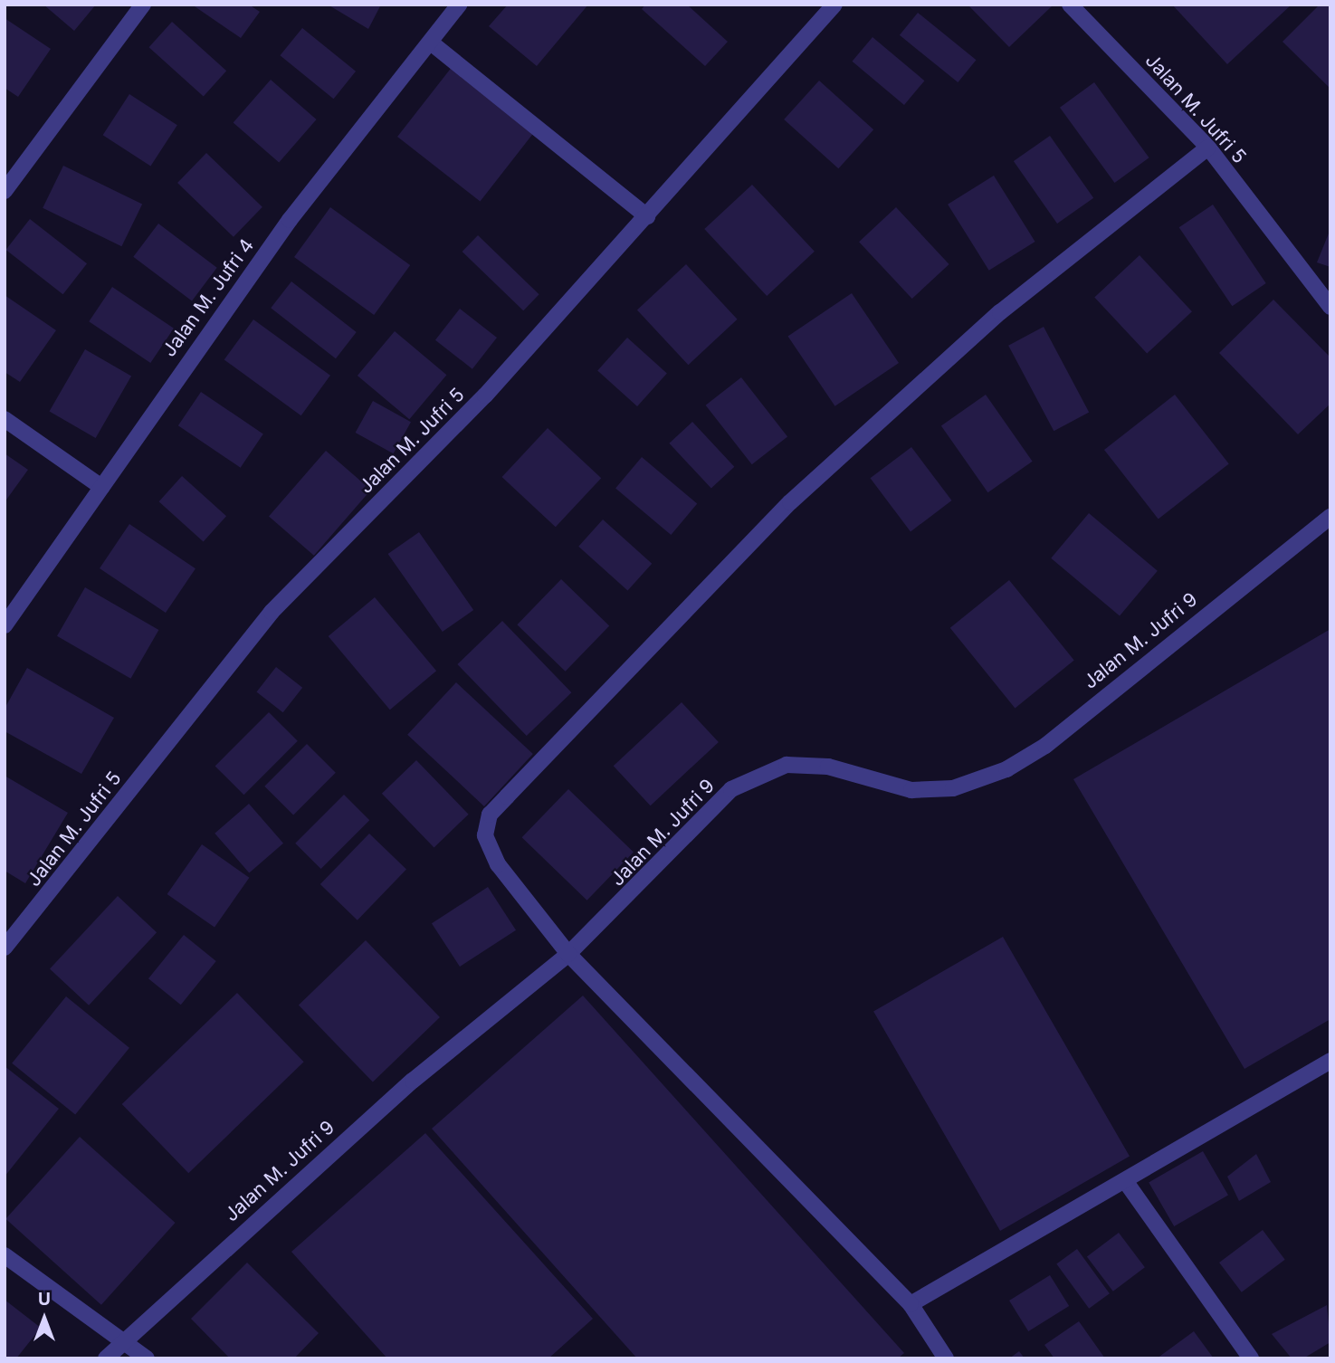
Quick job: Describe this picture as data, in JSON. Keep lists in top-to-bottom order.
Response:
{
  "streets": {
    "street": ["Jalan M. Jufri 5", "Jalan M. Jufri 4", "Jalan M. Jufri 9"]
  },
  "north": "top"
}
